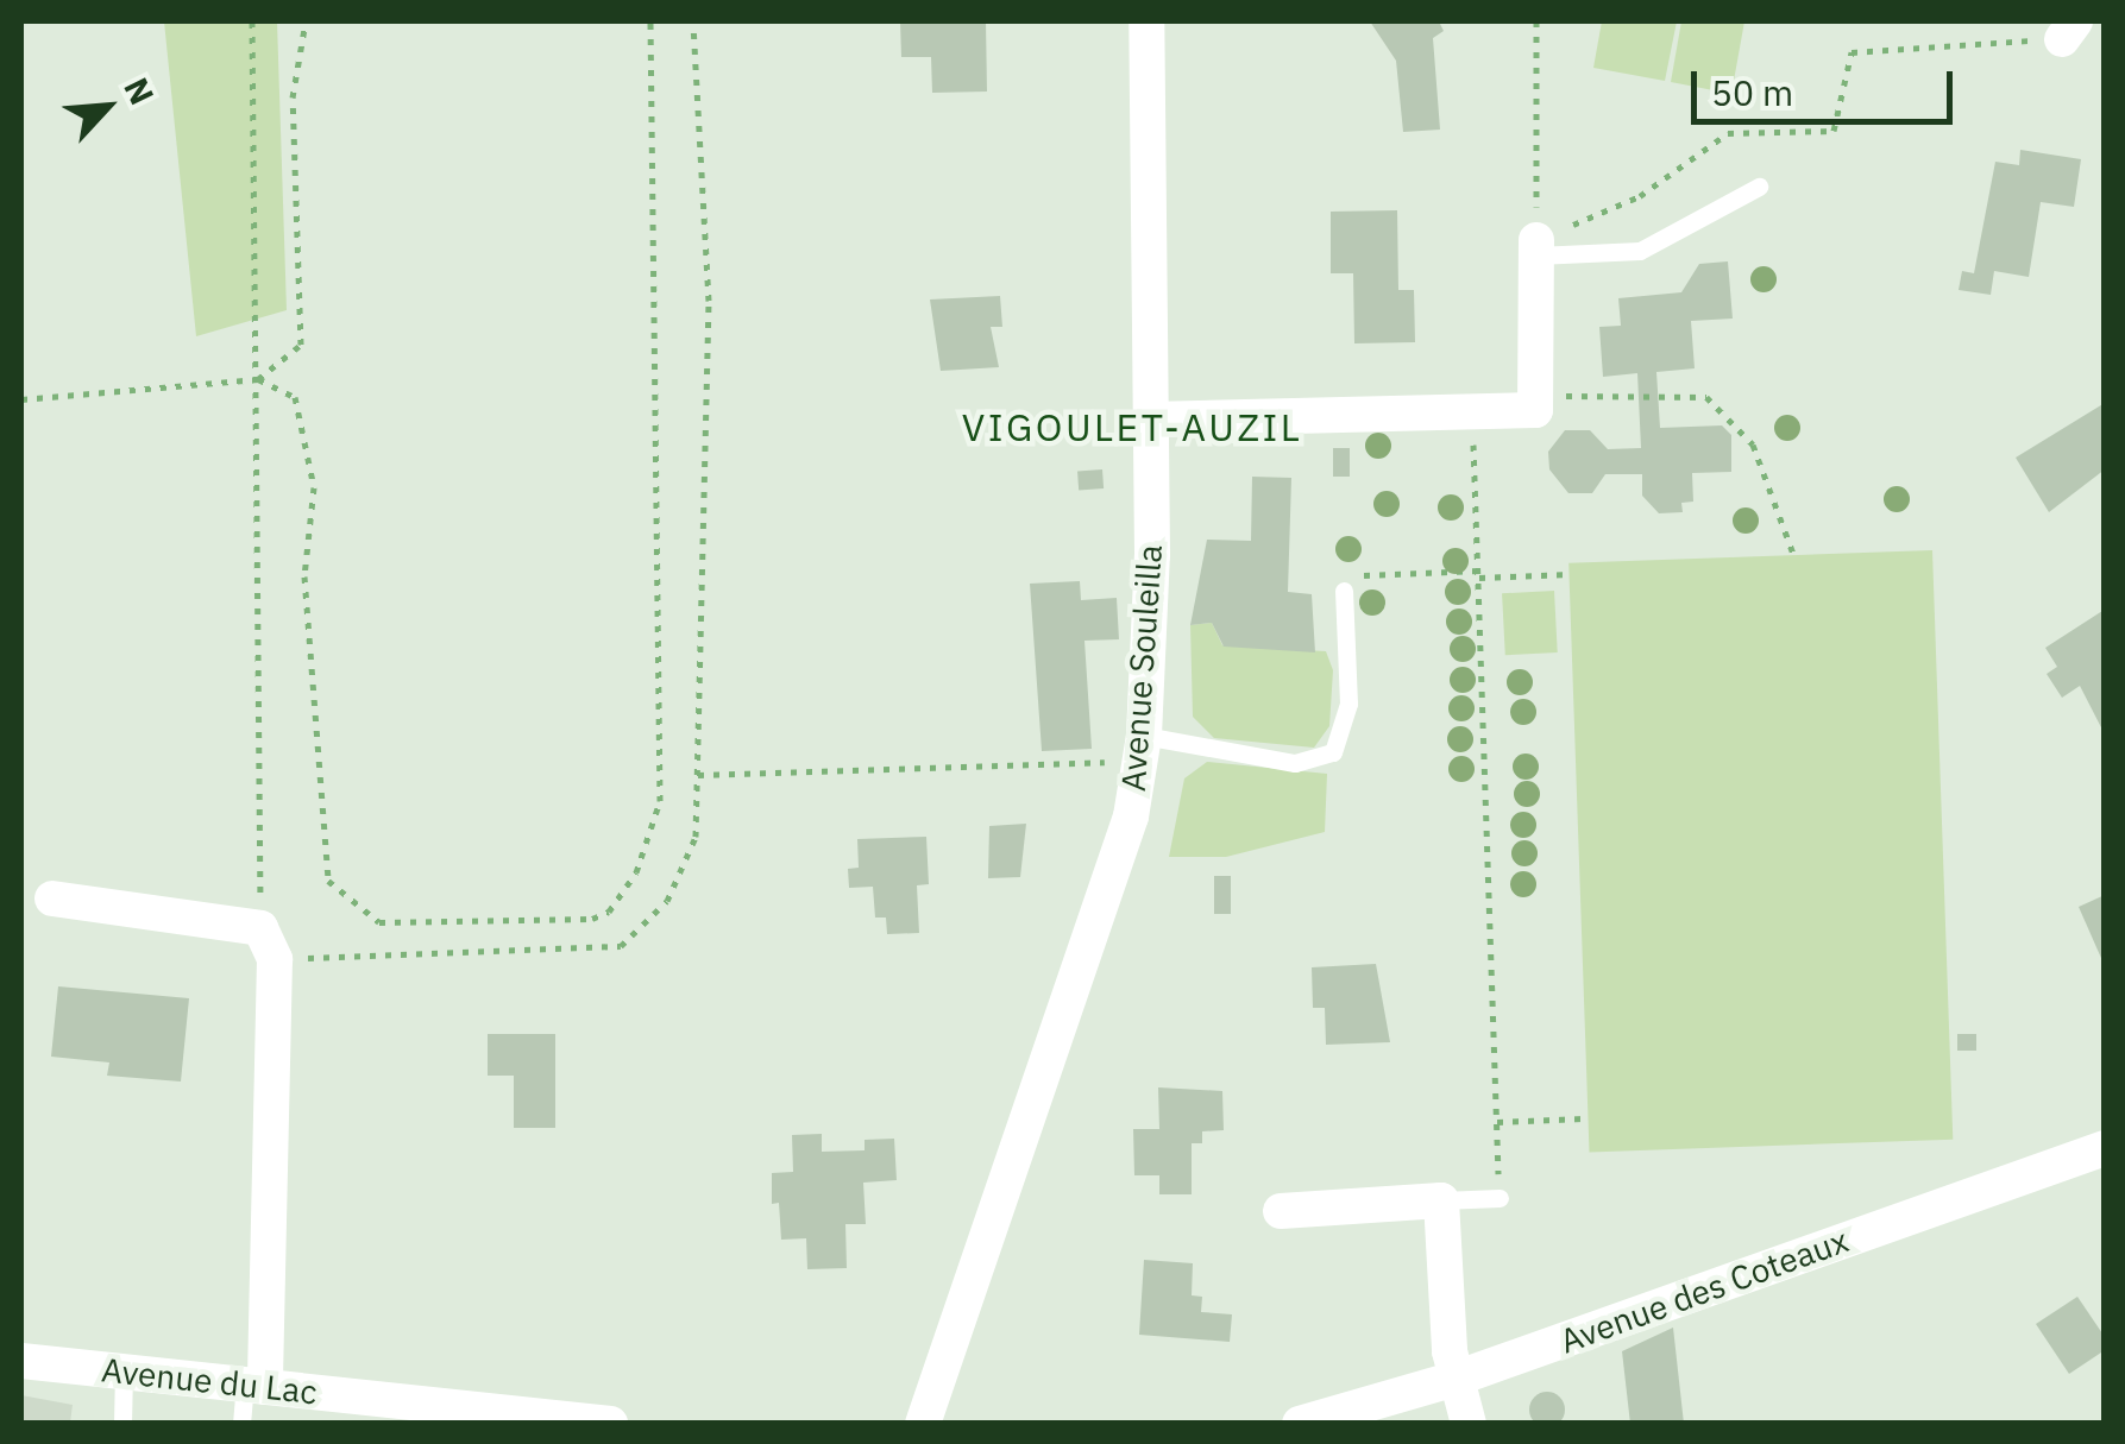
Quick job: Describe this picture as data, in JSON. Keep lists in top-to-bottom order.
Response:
{
  "streets": {
    "street": ["Avenue Souleilla", "Avenue des Coteaux", "Avenue du Lac"]
  },
  "districts": ["VIGOULET-AUZIL"],
  "scale_bar": "50 m",
  "north": "top right"
}
